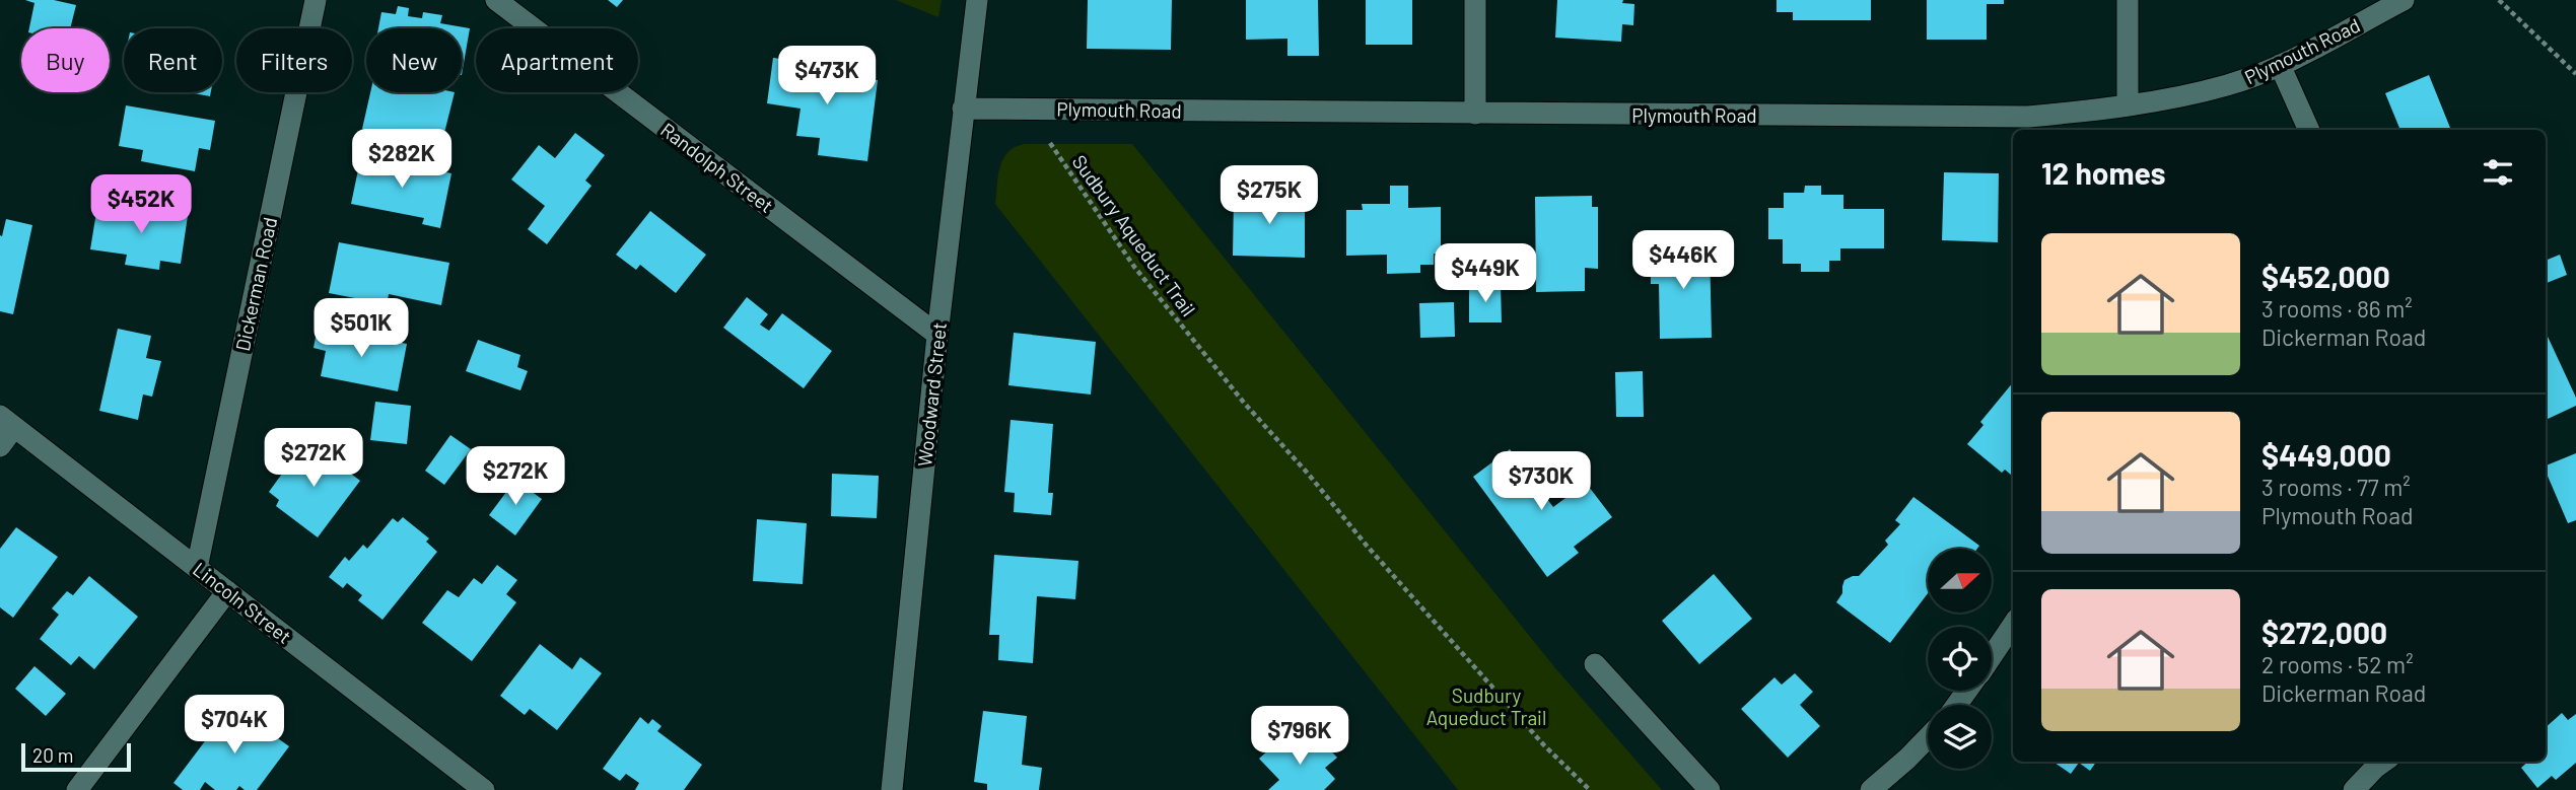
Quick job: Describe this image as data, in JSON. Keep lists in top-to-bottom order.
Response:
{
  "streets": {
    "street": [
      "Plymouth Road",
      "Randolph Street",
      "Dickerman Road",
      "Woodward Street",
      "Lincoln Street"
    ],
    "path": ["Sudbury Aqueduct Trail"]
  },
  "crossings": [
    ["Plymouth Road", "Woodward Street"],
    ["Randolph Street", "Woodward Street"],
    ["Dickerman Road", "Lincoln Street"]
  ],
  "parks": ["Sudbury Aqueduct Trail"],
  "scale_bar": "20 m",
  "north": "right",
  "page": {
    "chip": [
      "Buy",
      "Rent",
      "Filters",
      "New",
      "Apartment"
    ],
    "price": [
      "$473K",
      "$282K",
      "$275K",
      "$452K",
      "$446K",
      "$449K",
      "$501K",
      "$272K",
      "$272K",
      "$730K",
      "$704K",
      "$796K"
    ],
    "heading": "12 homes",
    "list": [
      {
        "name": "$452,000",
        "note": "3 rooms · 86 m² · Dickerman Road"
      },
      {
        "name": "$449,000",
        "note": "3 rooms · 77 m² · Plymouth Road"
      },
      {
        "name": "$272,000",
        "note": "2 rooms · 52 m² · Dickerman Road"
      }
    ],
    "scale": "20 m"
  }
}
